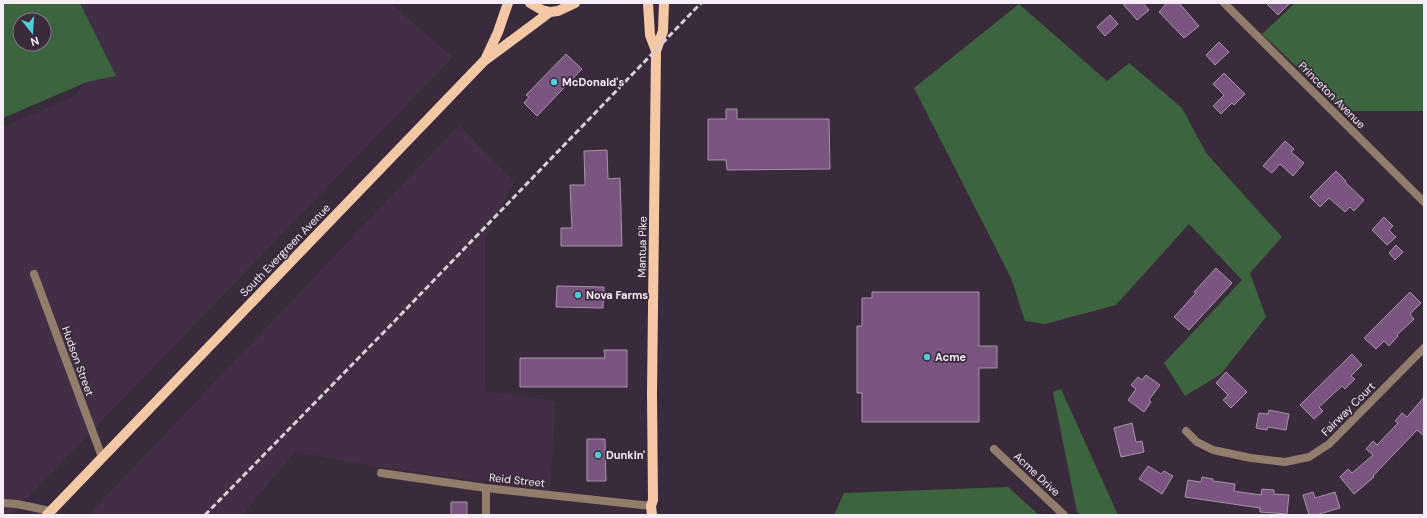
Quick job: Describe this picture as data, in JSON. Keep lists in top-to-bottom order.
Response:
{
  "streets": {
    "main road": ["Mantua Pike", "South Evergreen Avenue"],
    "street": [
      "Princeton Avenue",
      "Hudson Street",
      "Fairway Court",
      "Acme Drive",
      "Reid Street"
    ]
  },
  "crossings": [
    ["Mantua Pike", "Reid Street"],
    ["South Evergreen Avenue", "Hudson Street"]
  ],
  "places": [
    "McDonald's",
    "Nova Farms",
    "Acme",
    "Dunkin'"
  ],
  "north": "bottom"
}
